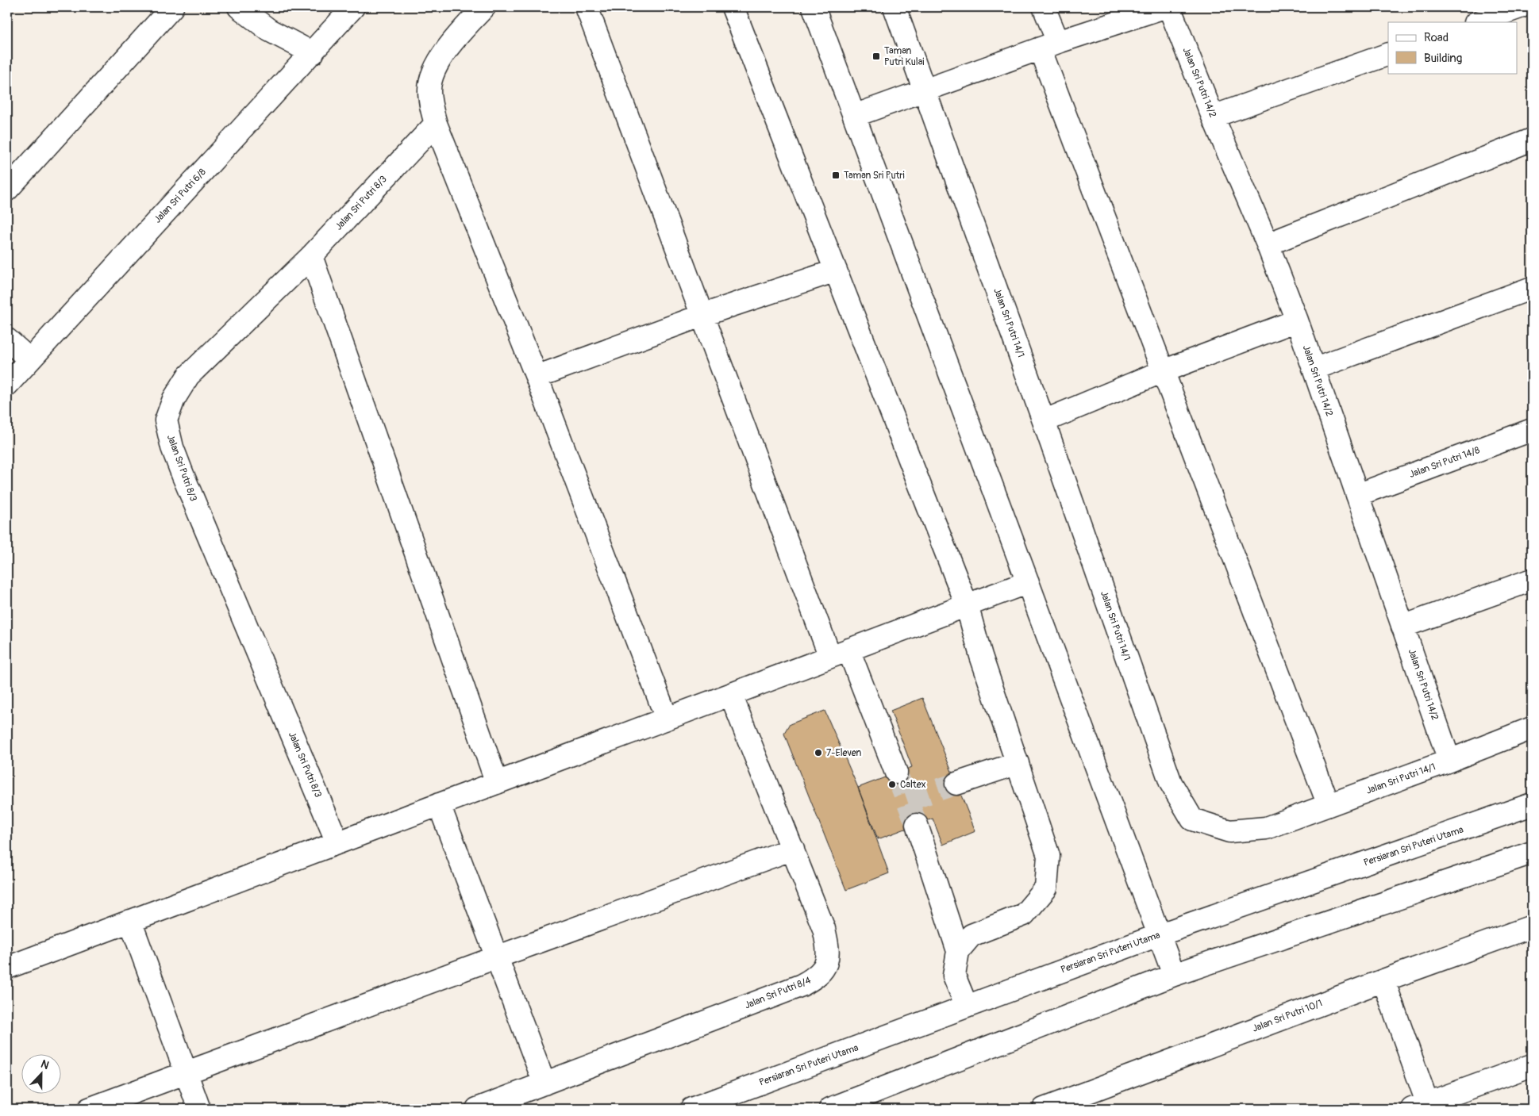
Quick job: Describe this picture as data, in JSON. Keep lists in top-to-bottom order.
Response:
{
  "streets": {
    "street": [
      "Jalan Sri Putri 14/2",
      "Jalan Sri Putri 6/8",
      "Jalan Sri Putri 8/3",
      "Jalan Sri Putri 14/1",
      "Jalan Sri Putri 14/8",
      "Persiaran Sri Puteri Utama",
      "Jalan Sri Putri 8/4",
      "Jalan Sri Putri 10/1"
    ]
  },
  "crossings": [
    ["Jalan Sri Putri 14/2", "Jalan Sri Putri 14/1"],
    ["Jalan Sri Putri 14/2", "Jalan Sri Putri 14/8"]
  ],
  "places": {
    "transit": ["Taman Putri Kulai", "Taman Sri Putri"],
    "other": ["7-Eleven", "Caltex"]
  },
  "legend": ["Road", "Building"],
  "north": "top"
}
